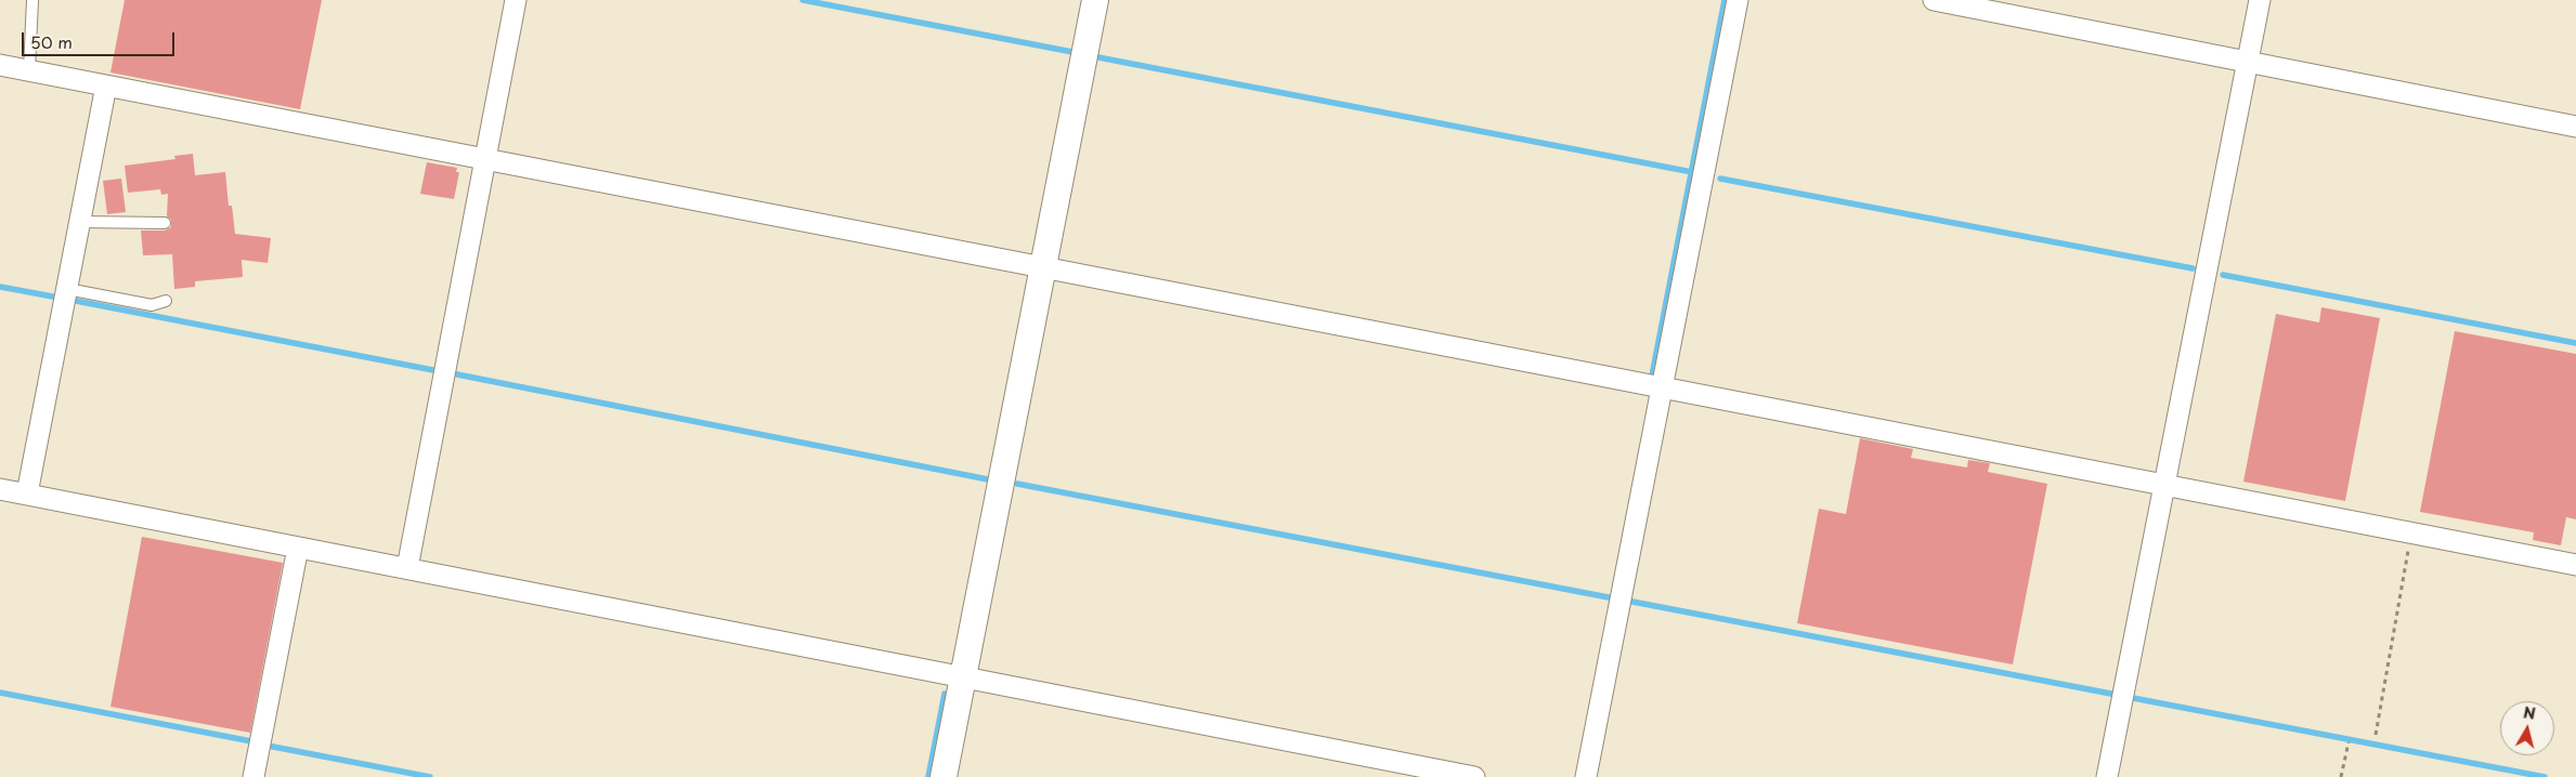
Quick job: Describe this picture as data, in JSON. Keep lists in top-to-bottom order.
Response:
{
  "scale_bar": "50 m",
  "north": "top"
}
